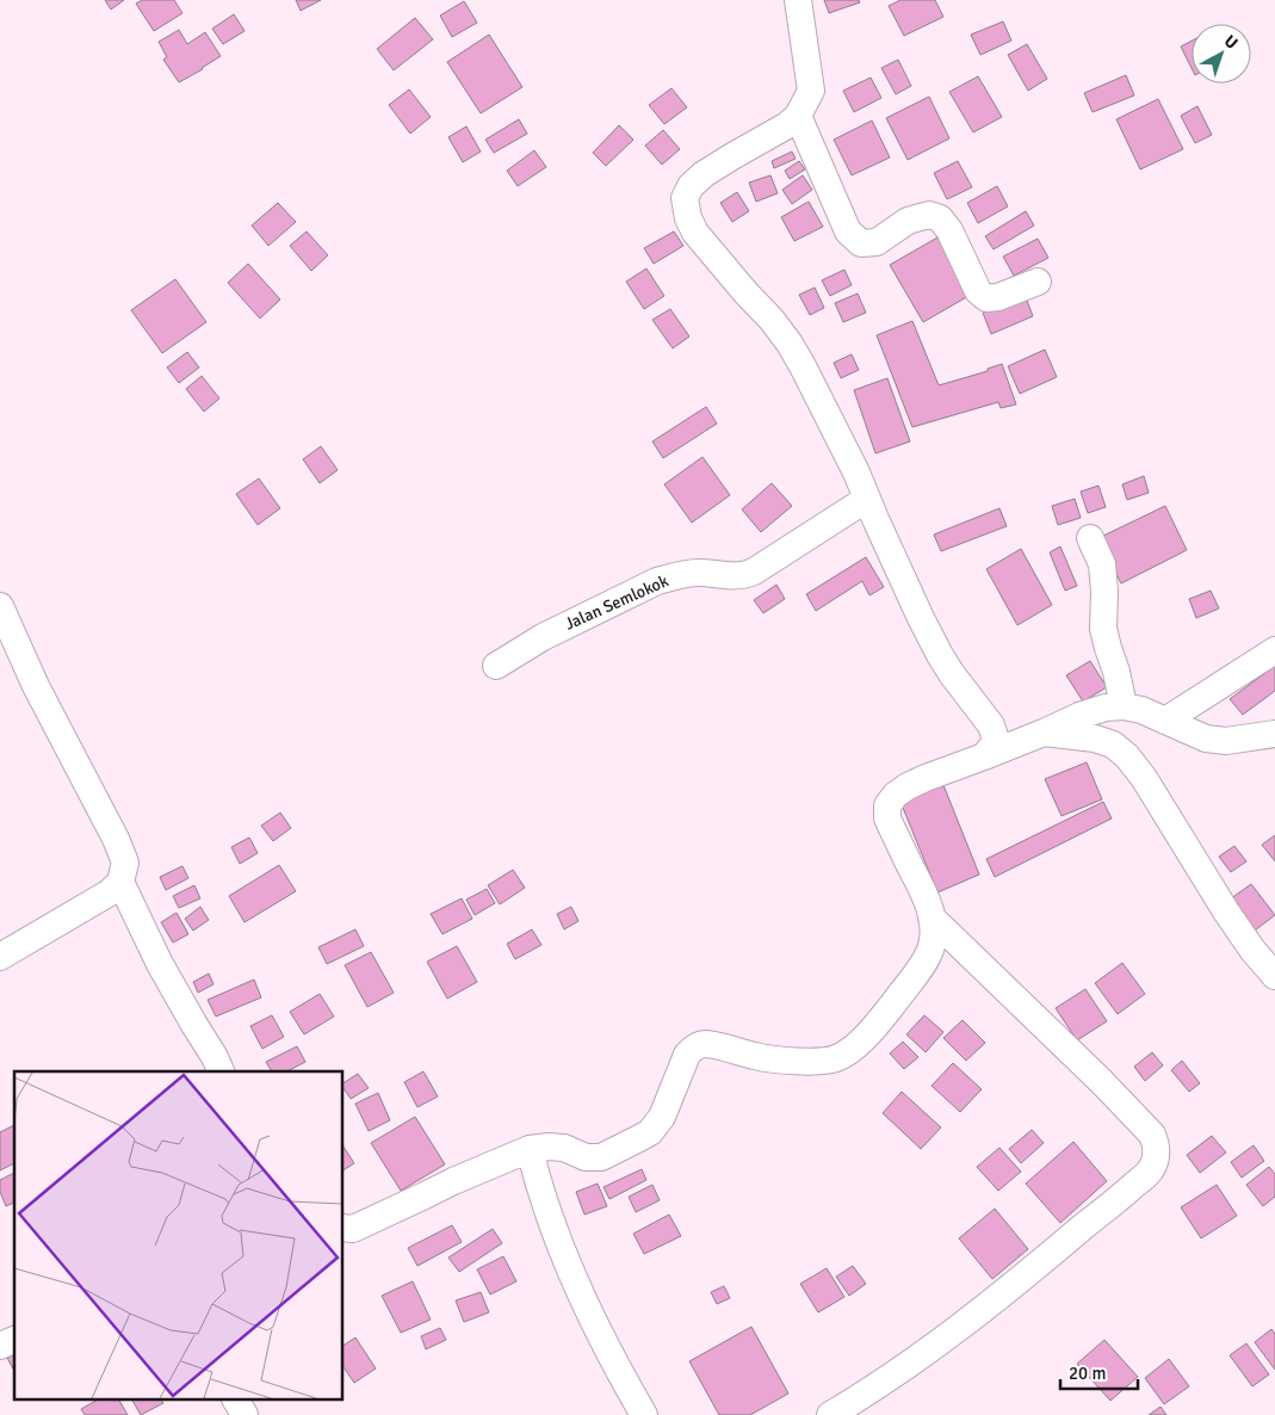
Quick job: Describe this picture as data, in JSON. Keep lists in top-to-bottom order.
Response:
{
  "streets": {
    "street": ["Jalan Semlokok"]
  },
  "scale_bar": "20 m",
  "north": "top right"
}
